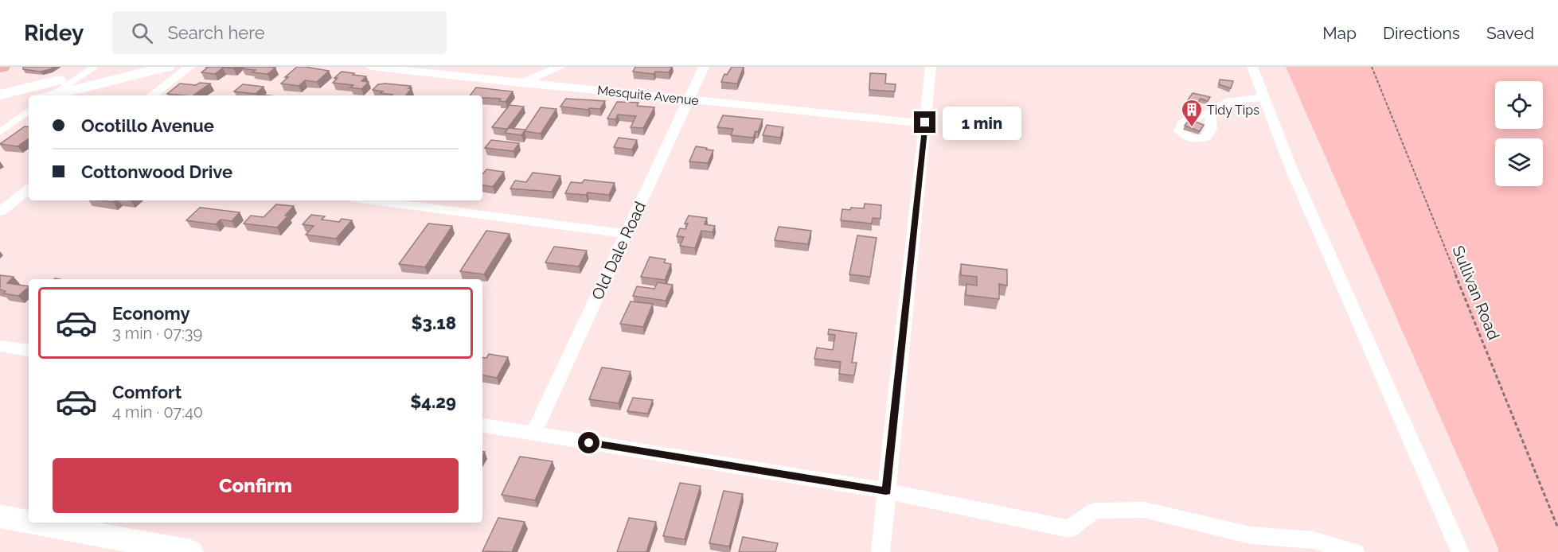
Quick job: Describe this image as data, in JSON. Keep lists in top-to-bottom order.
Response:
{
  "streets": {
    "street": ["Mesquite Avenue", "Old Dale Road"],
    "path": ["Sullivan Road"]
  },
  "crossings": [
    ["Mesquite Avenue", "Old Dale Road"]
  ],
  "places": {
    "building": ["Tidy Tips"]
  },
  "page": {
    "header": "Ridey",
    "search": "Search here",
    "nav": ["Map", "Directions", "Saved"],
    "banner": ["Ocotillo Avenue", "Cottonwood Drive"],
    "bubble": "1 min",
    "list": [
      {
        "name": "Economy",
        "note": "3 min · 07:39",
        "value": "$3.18"
      },
      {
        "name": "Comfort",
        "note": "4 min · 07:40",
        "value": "$4.29"
      }
    ],
    "buttons": "Confirm"
  }
}
